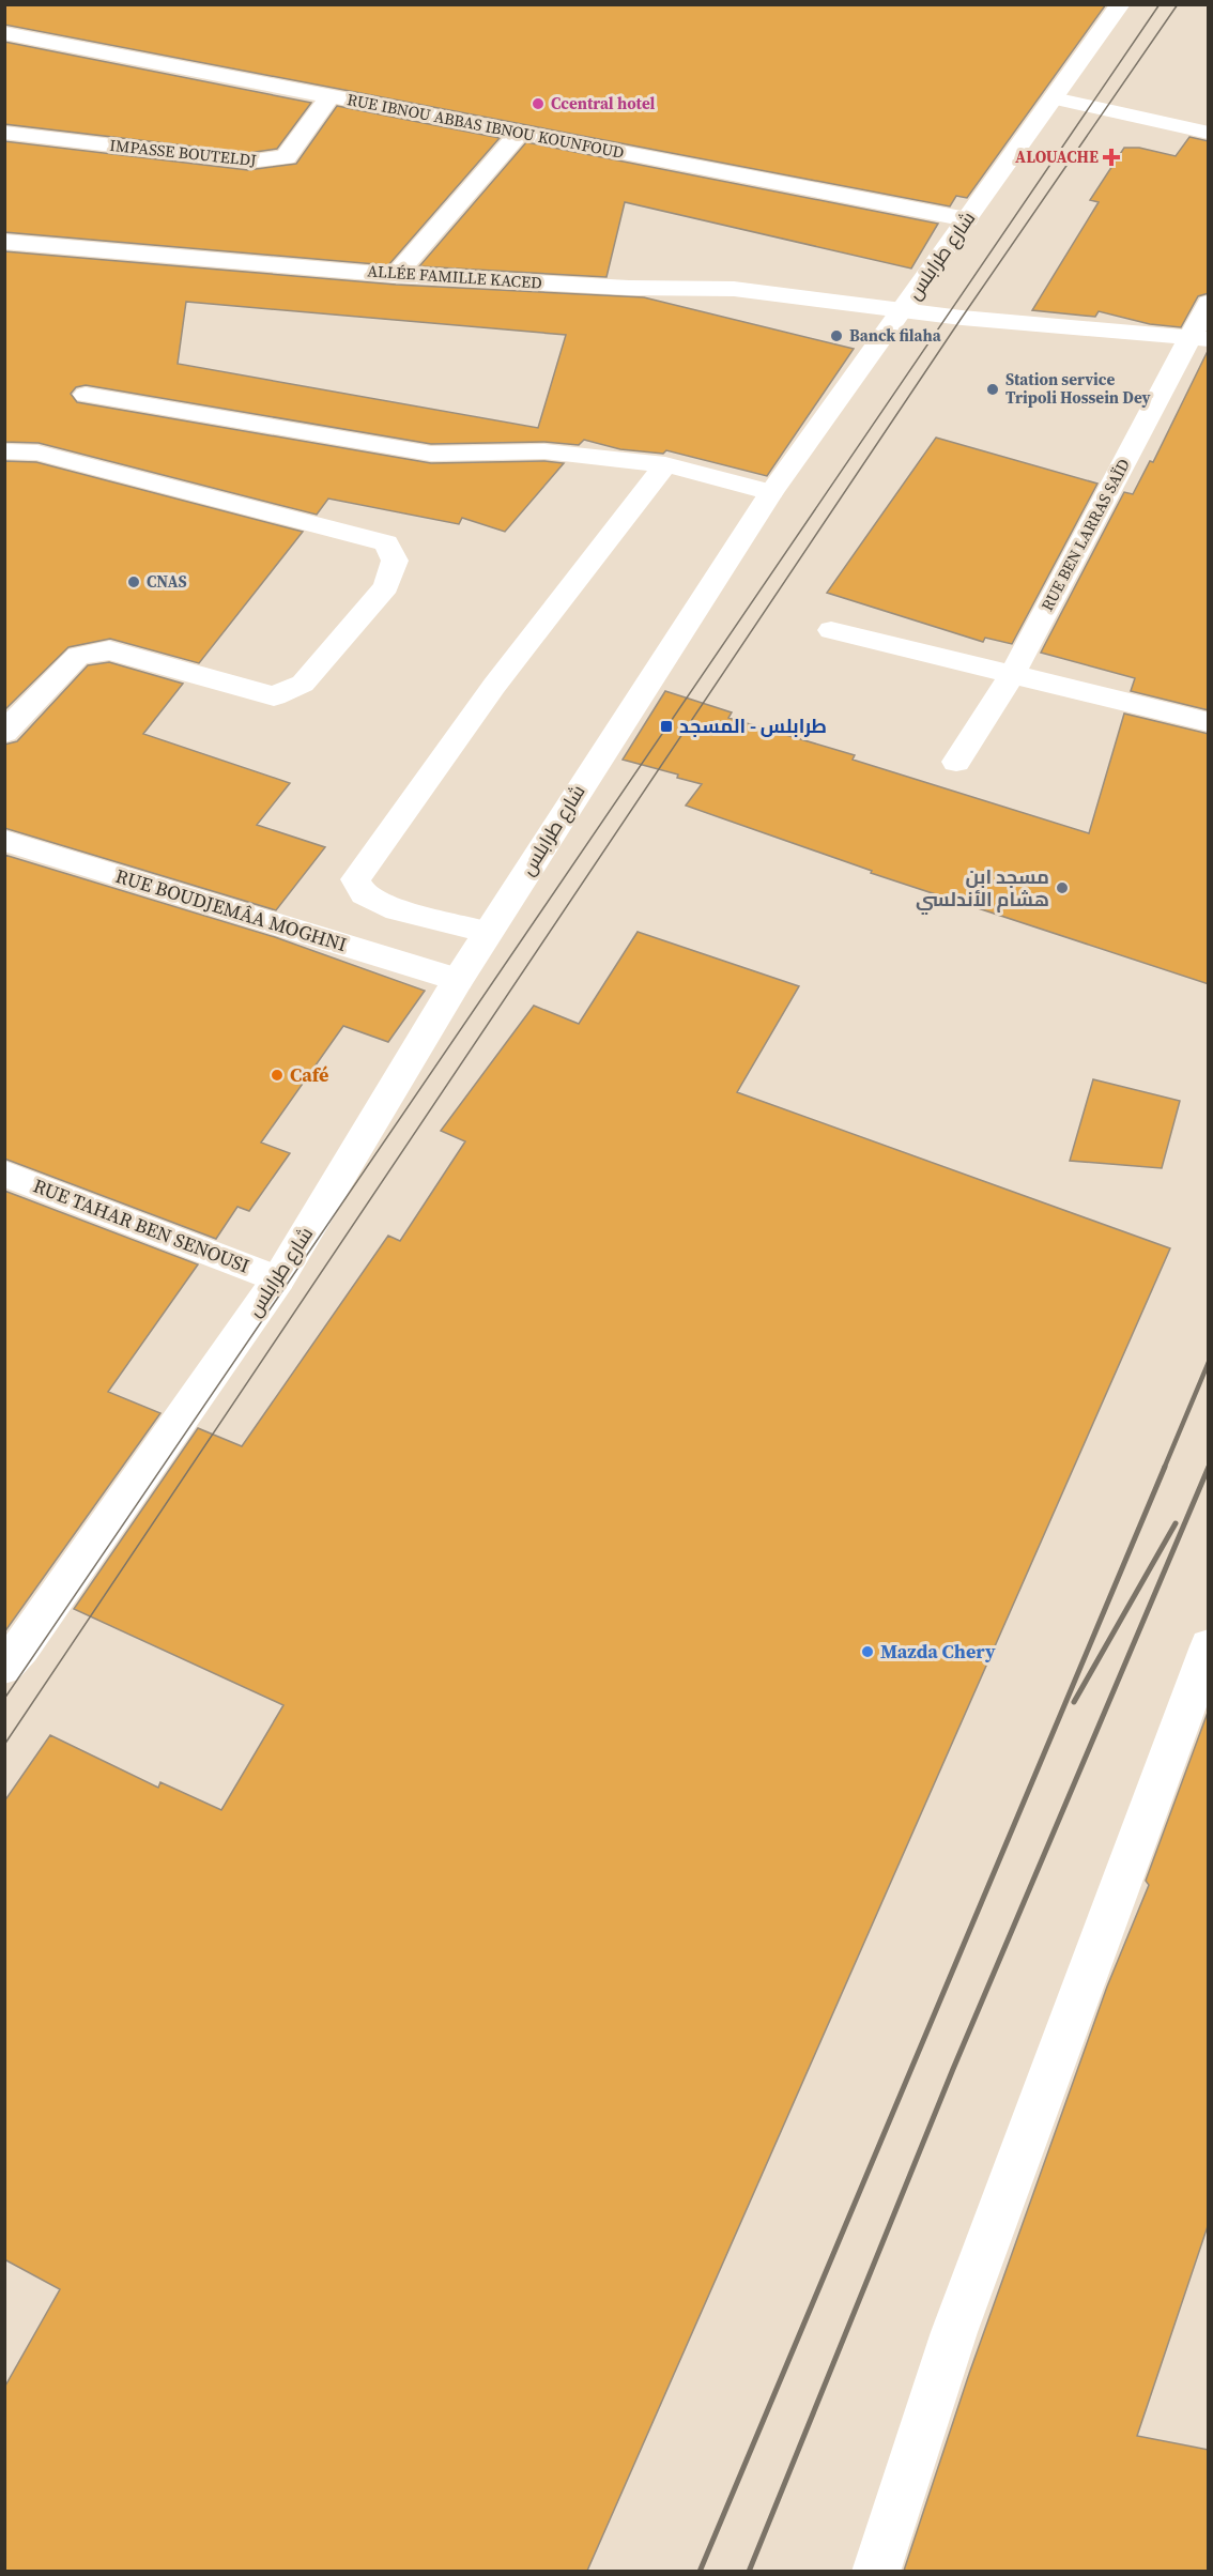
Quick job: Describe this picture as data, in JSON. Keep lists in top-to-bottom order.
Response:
{
  "streets": {
    "street": [
      "RUE IBNOU ABBAS IBNOU KOUNFOUD",
      "IMPASSE BOUTELDJ",
      "شارع طرابلس",
      "ALLÉE FAMILLE KACED",
      "RUE BEN LARRAS SAÏD",
      "RUE BOUDJEMÂA MOGHNI",
      "RUE TAHAR BEN SENOUSI"
    ]
  },
  "crossings": [
    ["RUE IBNOU ABBAS IBNOU KOUNFOUD", "IMPASSE BOUTELDJ"],
    ["RUE IBNOU ABBAS IBNOU KOUNFOUD", "شارع طرابلس"],
    ["شارع طرابلس", "ALLÉE FAMILLE KACED"],
    ["شارع طرابلس", "RUE BOUDJEMÂA MOGHNI"],
    ["شارع طرابلس", "RUE TAHAR BEN SENOUSI"],
    ["ALLÉE FAMILLE KACED", "RUE BEN LARRAS SAÏD"]
  ],
  "places": {
    "other": [
      "Ccentral hotel",
      "Banck filaha",
      "Station service Tripoli Hossein Dey",
      "CNAS",
      "مسجد ابن هشام الأندلسي",
      "Café",
      "Mazda Chery"
    ],
    "health": ["ALOUACHE"],
    "transit": ["طرابلس - المسجد"]
  }
}
